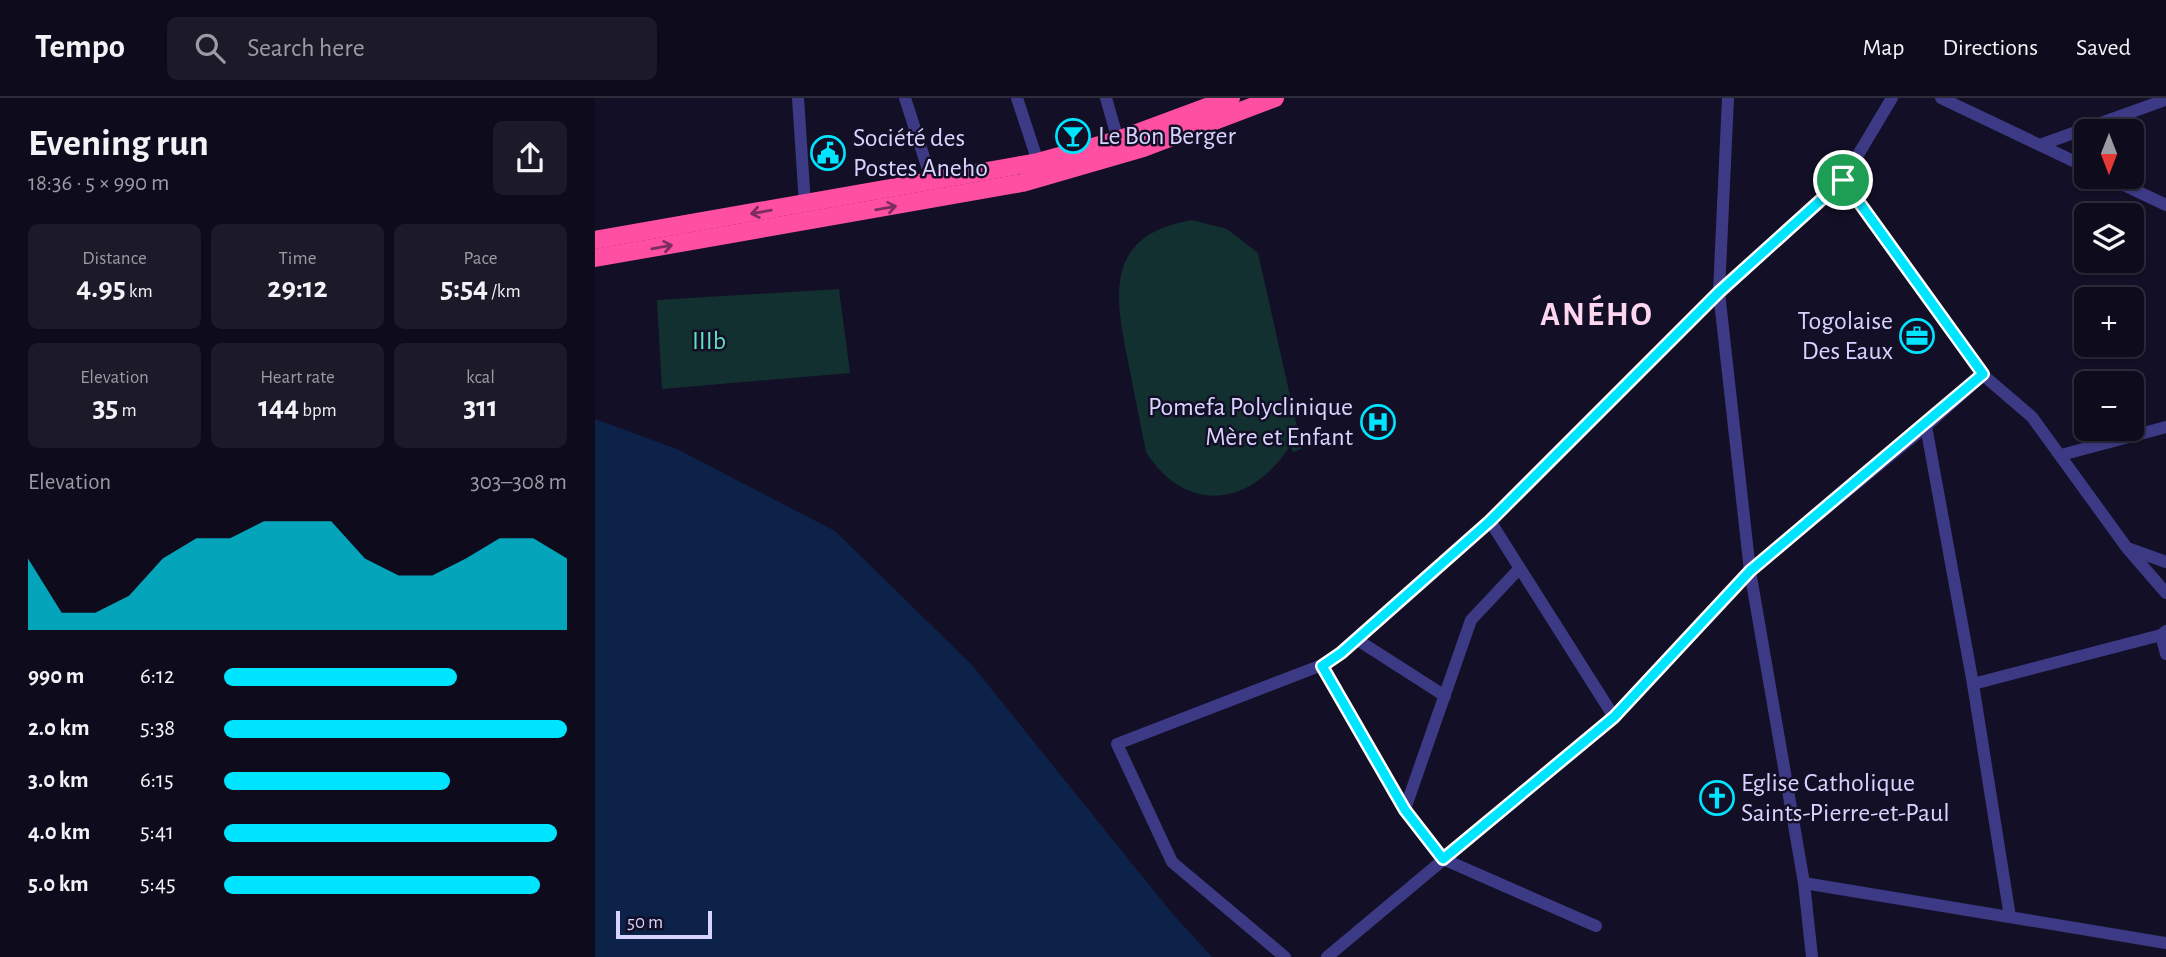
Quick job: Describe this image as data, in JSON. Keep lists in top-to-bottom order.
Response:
{
  "districts": ["ANÉHO"],
  "parks": ["IIIb"],
  "places": {
    "bar": ["Le Bon Berger"],
    "public building": ["Société des Postes Aneho"],
    "office": ["Togolaise Des Eaux"],
    "hospital": ["Pomefa Polyclinique Mère et Enfant"],
    "church": ["Eglise Catholique Saints-Pierre-et-Paul"]
  },
  "scale_bar": "50 m",
  "north": "bottom",
  "page": {
    "header": "Tempo",
    "search": "Search here",
    "nav": ["Map", "Directions", "Saved"],
    "heading": ["Evening run", "18:36 · 5 × 990 m"],
    "map_buttons": ["+", "−"],
    "stats": [
      ["Distance", "4.95 km"],
      ["Time", "29:12"],
      ["Pace", "5:54 /km"],
      ["Elevation", "35 m"],
      ["Heart rate", "144 bpm"],
      ["kcal", "311"]
    ],
    "chart": ["Elevation", "303–308 m"],
    "list": [
      {
        "name": "990 m",
        "note": "6:12"
      },
      {
        "name": "2.0 km",
        "note": "5:38"
      },
      {
        "name": "3.0 km",
        "note": "6:15"
      },
      {
        "name": "4.0 km",
        "note": "5:41"
      },
      {
        "name": "5.0 km",
        "note": "5:45"
      }
    ],
    "scale": "50 m"
  }
}
